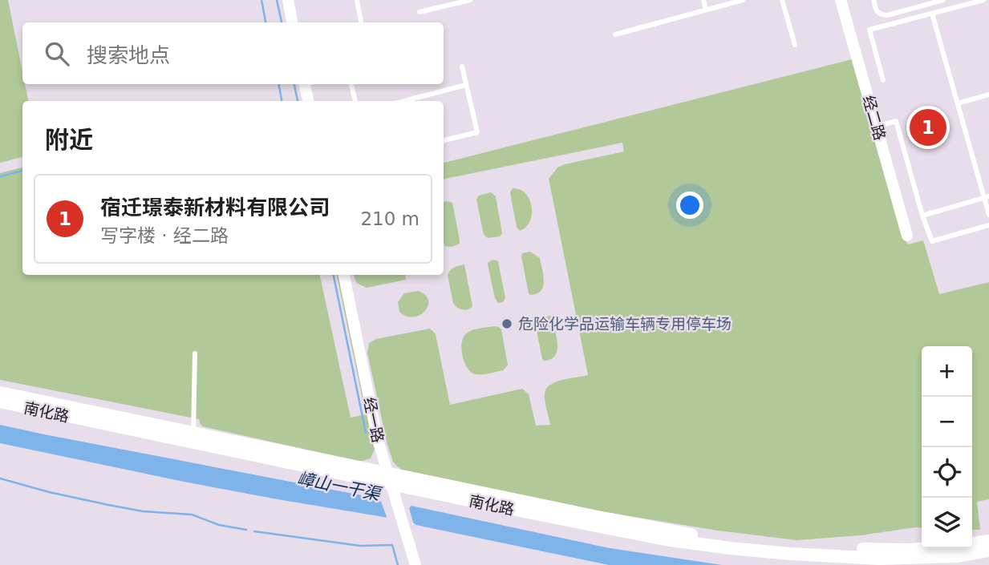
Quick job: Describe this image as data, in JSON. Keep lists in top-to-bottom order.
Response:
{
  "streets": {
    "main road": ["南化路"],
    "street": ["经二路", "经一路"]
  },
  "crossings": [
    ["南化路", "经一路"]
  ],
  "water": ["嶂山一干渠"],
  "places": ["危险化学品运输车辆专用停车场"],
  "page": {
    "search": "搜索地点",
    "heading": "附近",
    "pins": "1",
    "list": [
      {
        "mark": "1",
        "name": "宿迁璟泰新材料有限公司",
        "note": "写字楼 · 经二路",
        "value": "210 m"
      }
    ],
    "map_buttons": ["+", "−"]
  }
}
